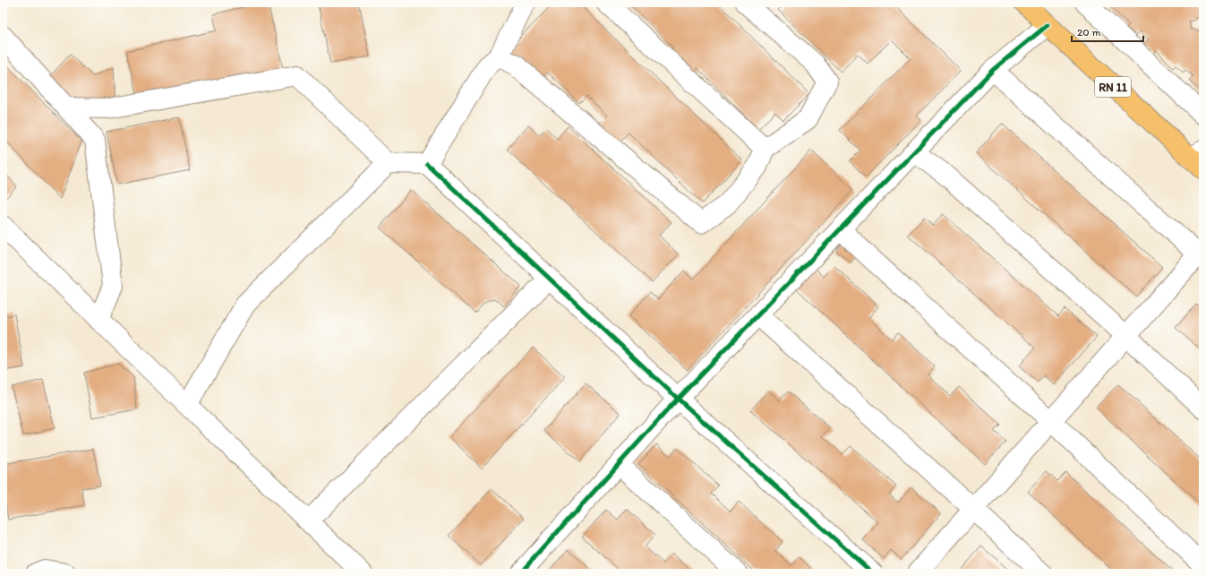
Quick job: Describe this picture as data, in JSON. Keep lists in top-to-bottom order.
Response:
{
  "streets": {
    "main road": ["RN 11"]
  },
  "scale_bar": "20 m"
}
